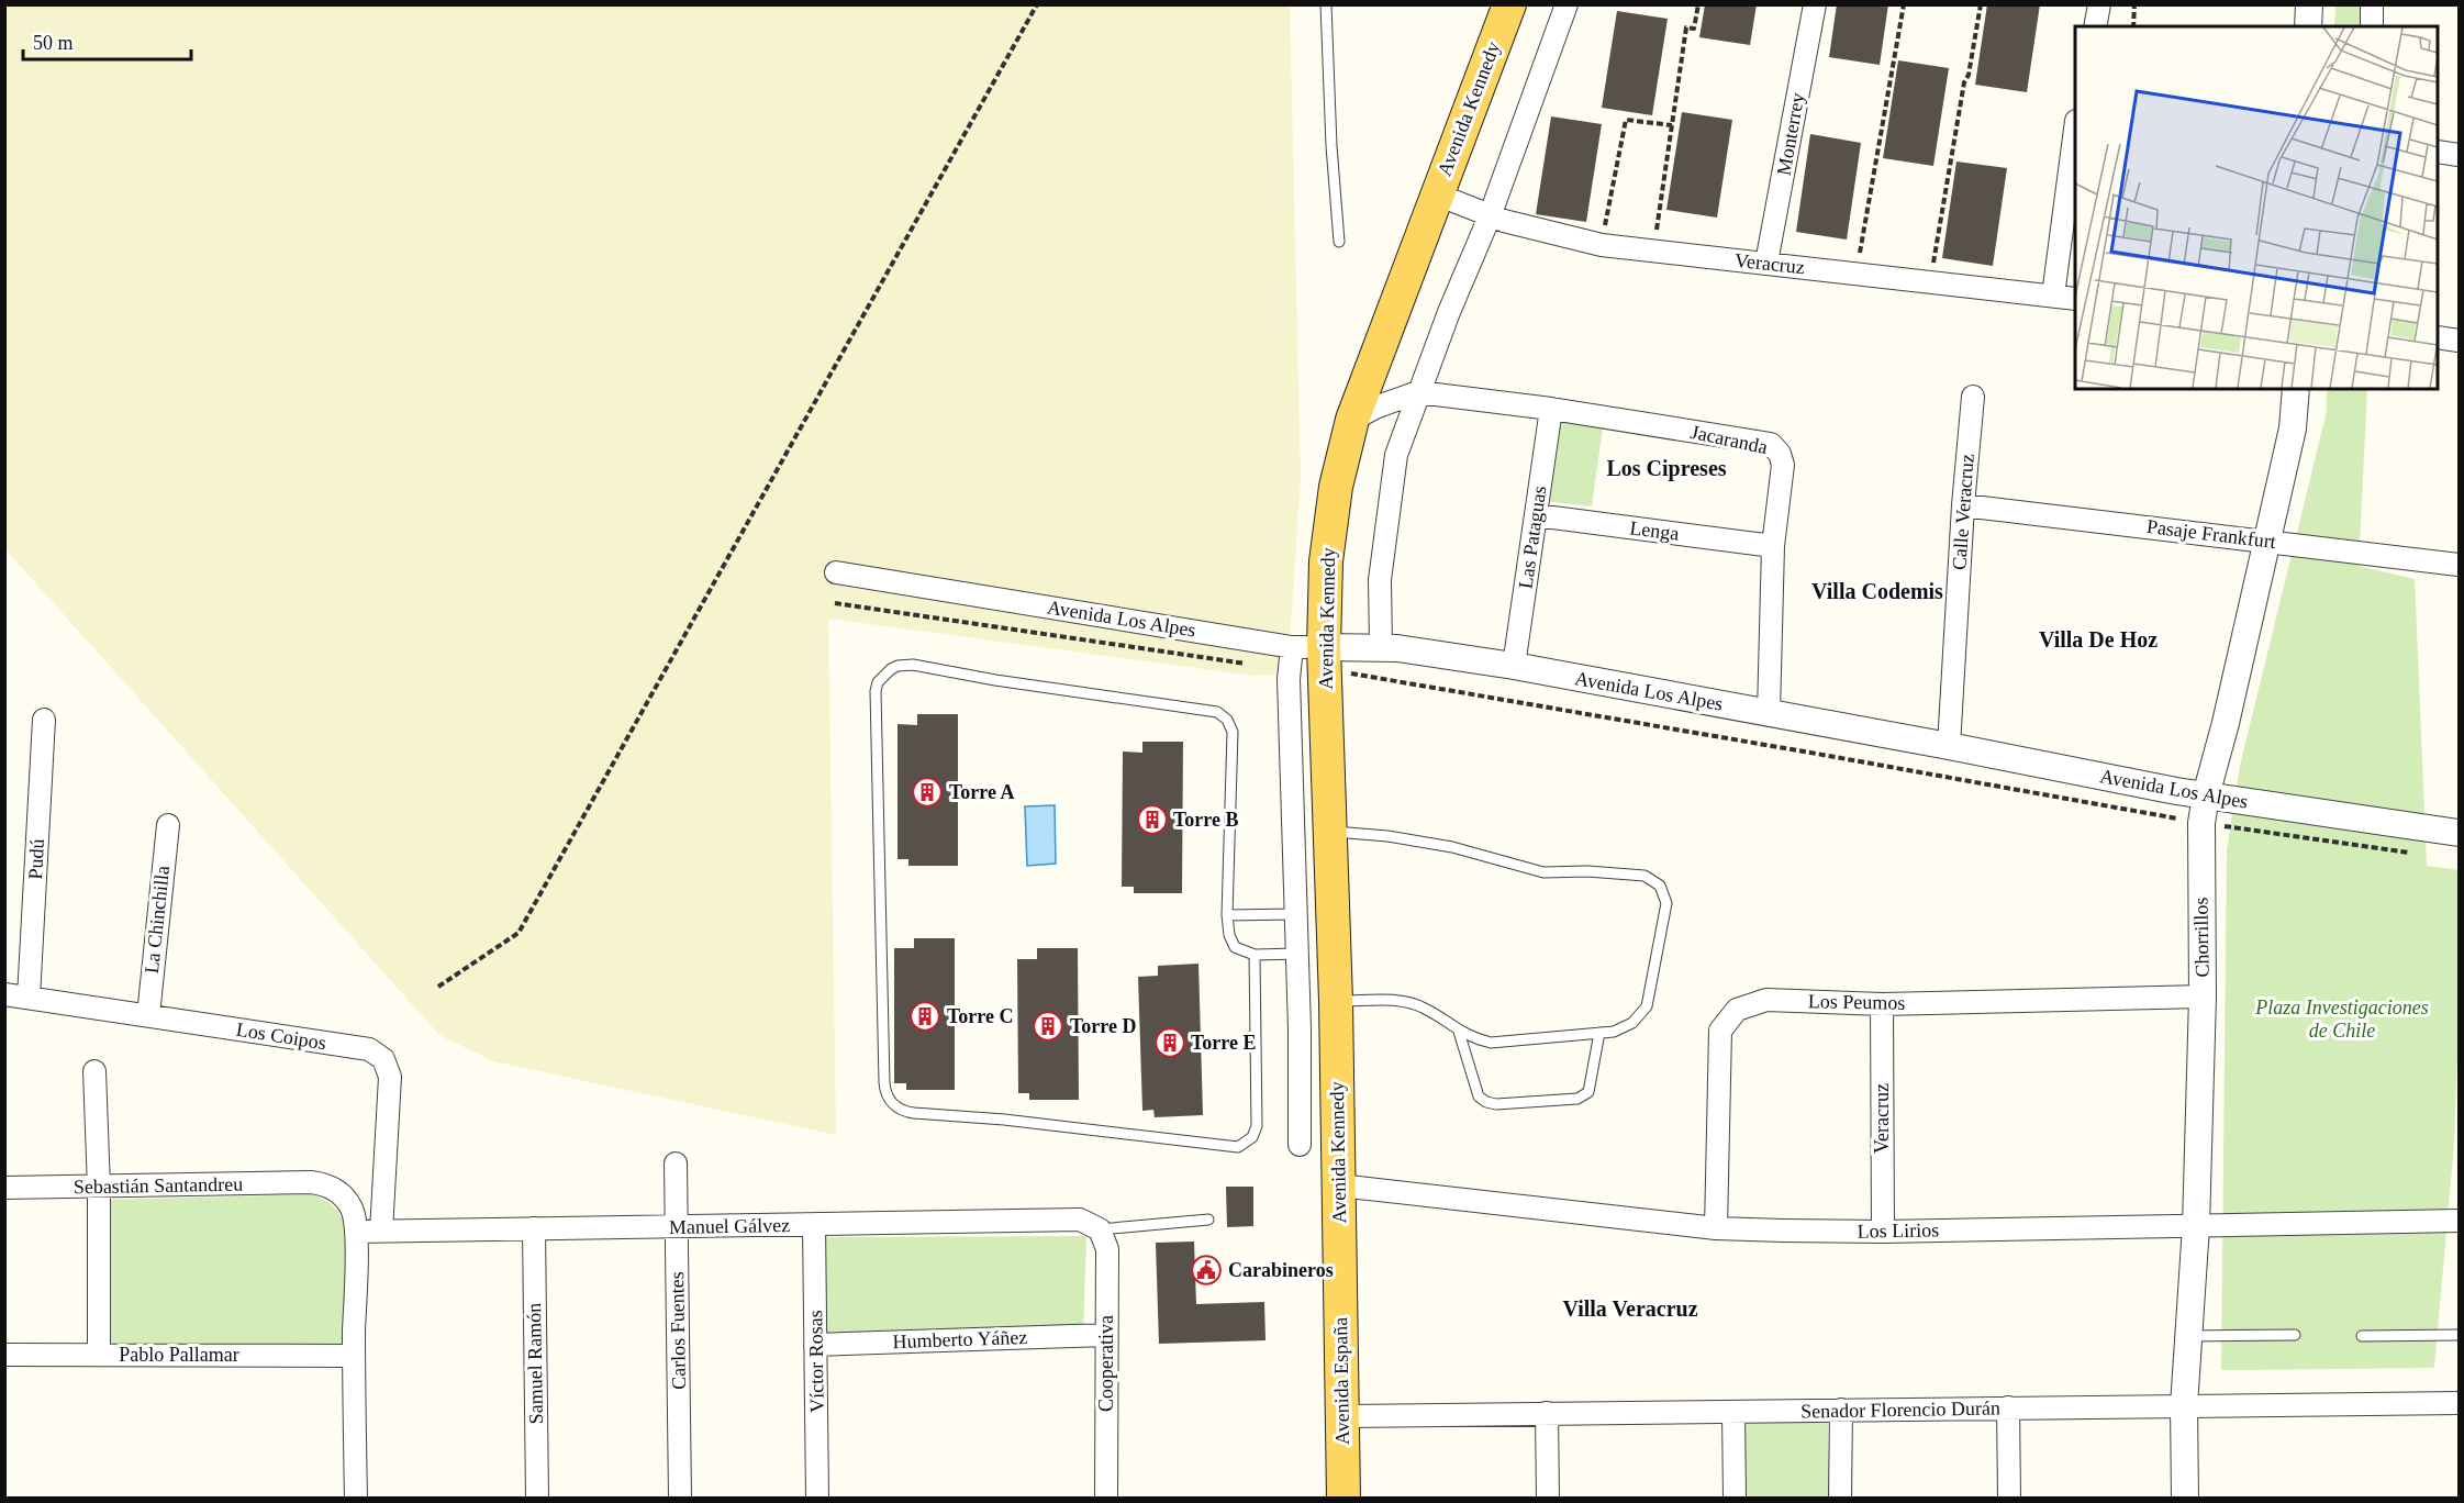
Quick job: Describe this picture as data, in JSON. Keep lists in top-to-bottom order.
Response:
{
  "streets": {
    "main road": ["Avenida Kennedy", "Avenida España"],
    "street": [
      "Monterrey",
      "Veracruz",
      "Jacaranda",
      "Calle Veracruz",
      "Lenga",
      "Pasaje Frankfurt",
      "Las Pataguas",
      "Avenida Los Alpes",
      "Pudú",
      "La Chinchilla",
      "Chorrillos",
      "Los Peumos",
      "Los Coipos",
      "Sebastián Santandreu",
      "Manuel Gálvez",
      "Los Lirios",
      "Carlos Fuentes",
      "Humberto Yáñez",
      "Pablo Pallamar",
      "Víctor Rosas",
      "Samuel Ramón",
      "Cooperativa",
      "Senador Florencio Durán"
    ]
  },
  "crossings": [
    ["Avenida Kennedy", "Veracruz"],
    ["Avenida Kennedy", "Avenida Los Alpes"],
    ["Avenida Kennedy", "Los Lirios"],
    ["Avenida Kennedy", "Avenida España"],
    ["Monterrey", "Veracruz"],
    ["Veracruz", "Los Peumos"],
    ["Veracruz", "Los Lirios"],
    ["Jacaranda", "Lenga"],
    ["Jacaranda", "Las Pataguas"],
    ["Jacaranda", "Avenida Los Alpes"],
    ["Calle Veracruz", "Pasaje Frankfurt"],
    ["Calle Veracruz", "Avenida Los Alpes"],
    ["Lenga", "Las Pataguas"],
    ["Pasaje Frankfurt", "Chorrillos"],
    ["Las Pataguas", "Avenida Los Alpes"],
    ["Avenida Los Alpes", "Chorrillos"],
    ["Pudú", "Los Coipos"],
    ["La Chinchilla", "Los Coipos"],
    ["Chorrillos", "Los Peumos"],
    ["Chorrillos", "Los Lirios"],
    ["Chorrillos", "Senador Florencio Durán"],
    ["Los Peumos", "Los Lirios"],
    ["Los Coipos", "Manuel Gálvez"],
    ["Sebastián Santandreu", "Manuel Gálvez"],
    ["Manuel Gálvez", "Carlos Fuentes"],
    ["Manuel Gálvez", "Víctor Rosas"],
    ["Manuel Gálvez", "Samuel Ramón"],
    ["Manuel Gálvez", "Cooperativa"],
    ["Humberto Yáñez", "Víctor Rosas"],
    ["Humberto Yáñez", "Cooperativa"],
    ["Avenida España", "Senador Florencio Durán"]
  ],
  "districts": [
    "Los Cipreses",
    "Villa Codemis",
    "Villa De Hoz",
    "Villa Veracruz"
  ],
  "parks": ["Plaza Investigaciones de Chile"],
  "places": {
    "building": [
      "Torre A",
      "Torre B",
      "Torre C",
      "Torre D",
      "Torre E"
    ],
    "public building": ["Carabineros"]
  },
  "scale_bar": "50 m"
}
